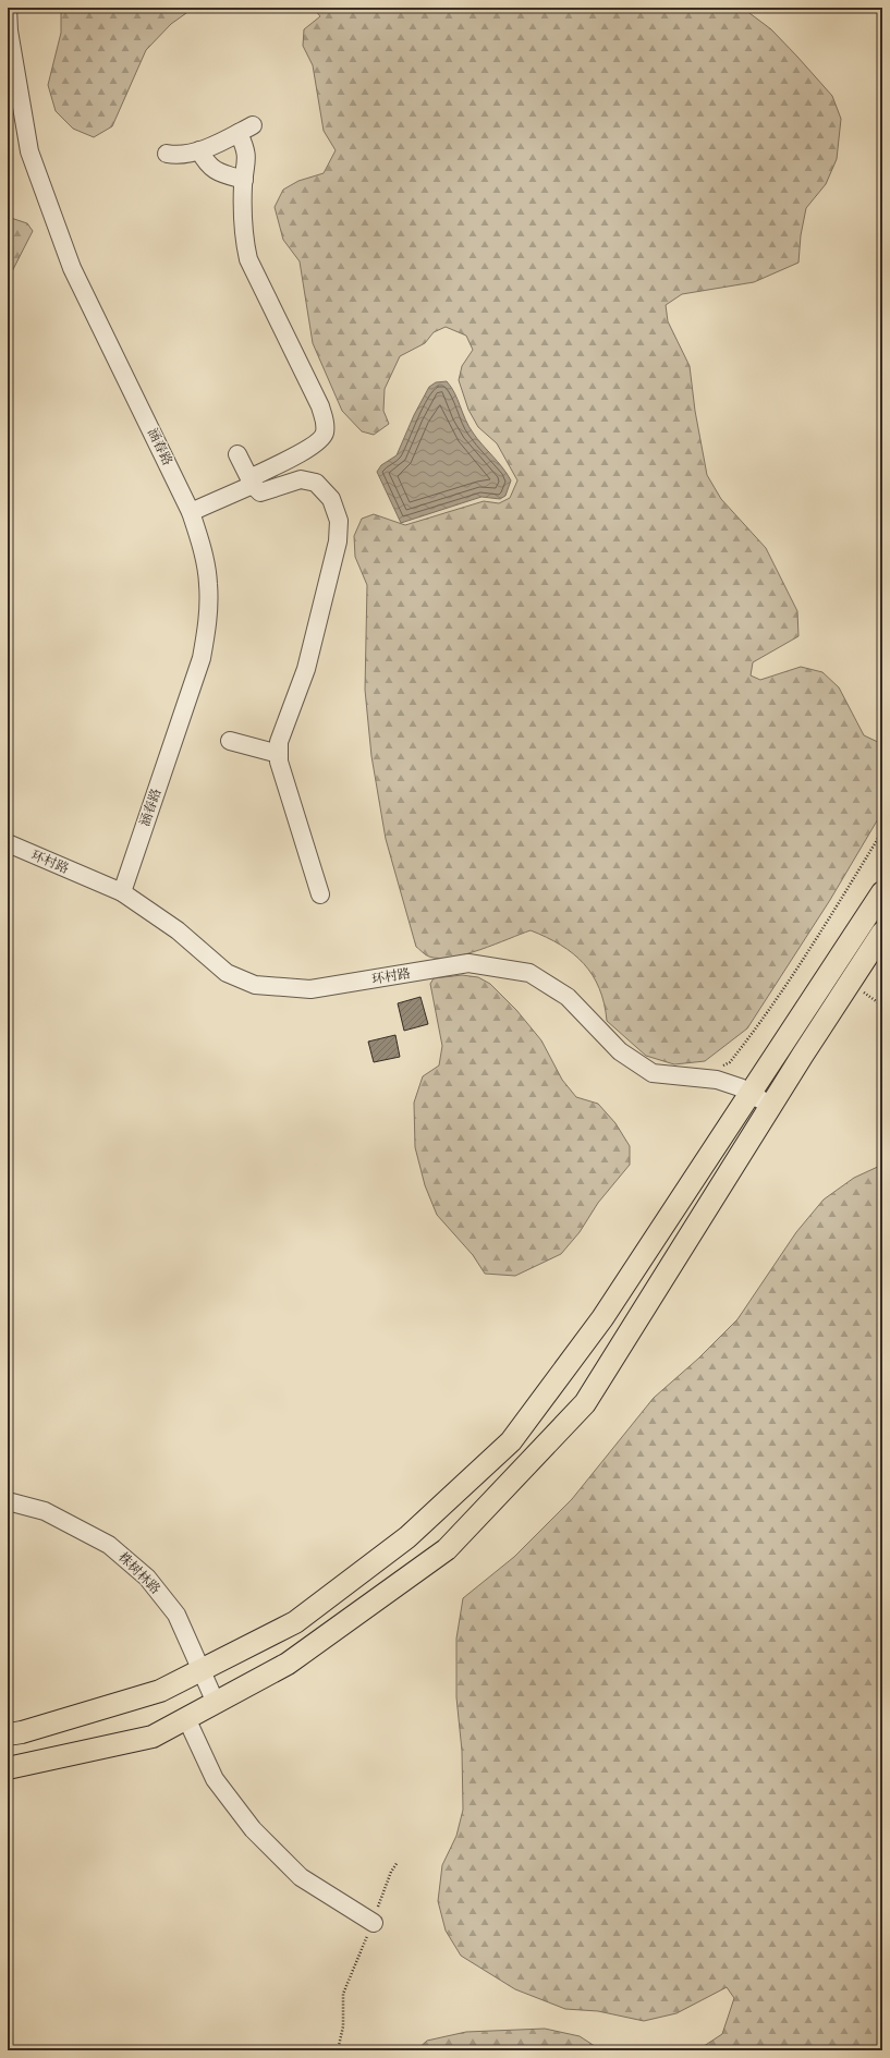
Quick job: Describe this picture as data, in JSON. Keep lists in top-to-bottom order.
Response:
{
  "streets": {
    "street": ["涵春路", "环村路", "株树林路"]
  },
  "crossings": [
    ["涵春路", "环村路"]
  ]
}
